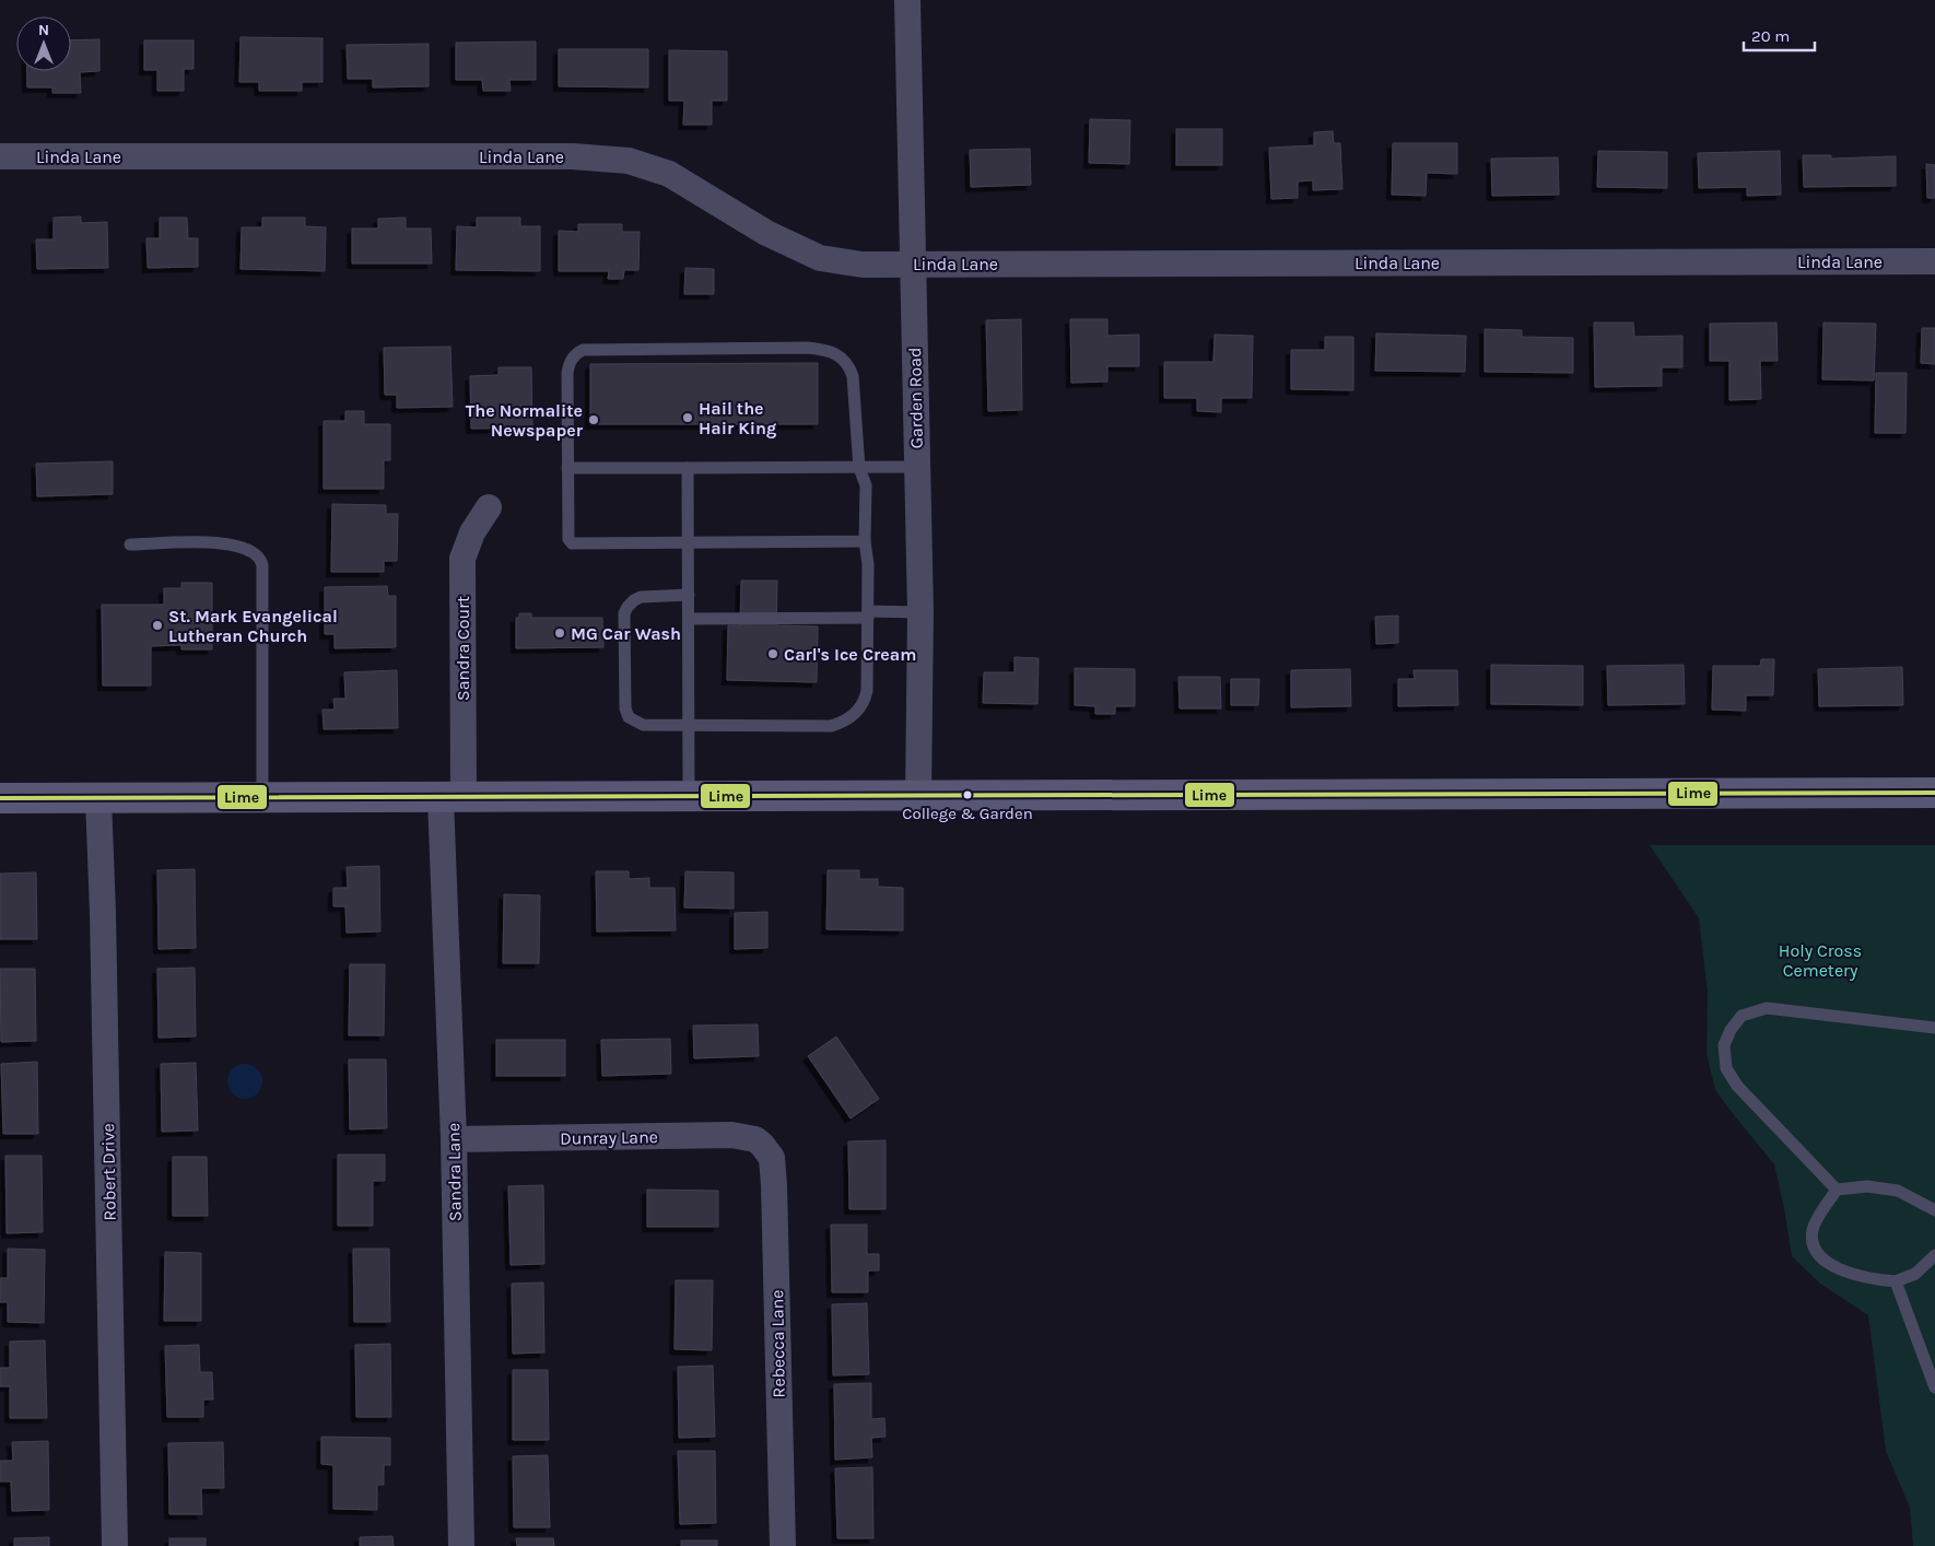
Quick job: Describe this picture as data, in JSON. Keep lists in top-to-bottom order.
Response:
{
  "streets": {
    "street": [
      "Linda Lane",
      "Garden Road",
      "Sandra Court",
      "Dunray Lane",
      "Robert Drive",
      "Sandra Lane",
      "Rebecca Lane"
    ]
  },
  "crossings": [
    ["Linda Lane", "Garden Road"],
    ["Sandra Court", "Sandra Lane"],
    ["Dunray Lane", "Sandra Lane"],
    ["Dunray Lane", "Rebecca Lane"]
  ],
  "parks": ["Holy Cross Cemetery"],
  "places": [
    "Hail the Hair King",
    "The Normalite Newspaper",
    "St. Mark Evangelical Lutheran Church",
    "MG Car Wash",
    "Carl's Ice Cream",
    "College & Garden"
  ],
  "lines": ["transit line Lime"],
  "scale_bar": "20 m",
  "north": "top"
}
